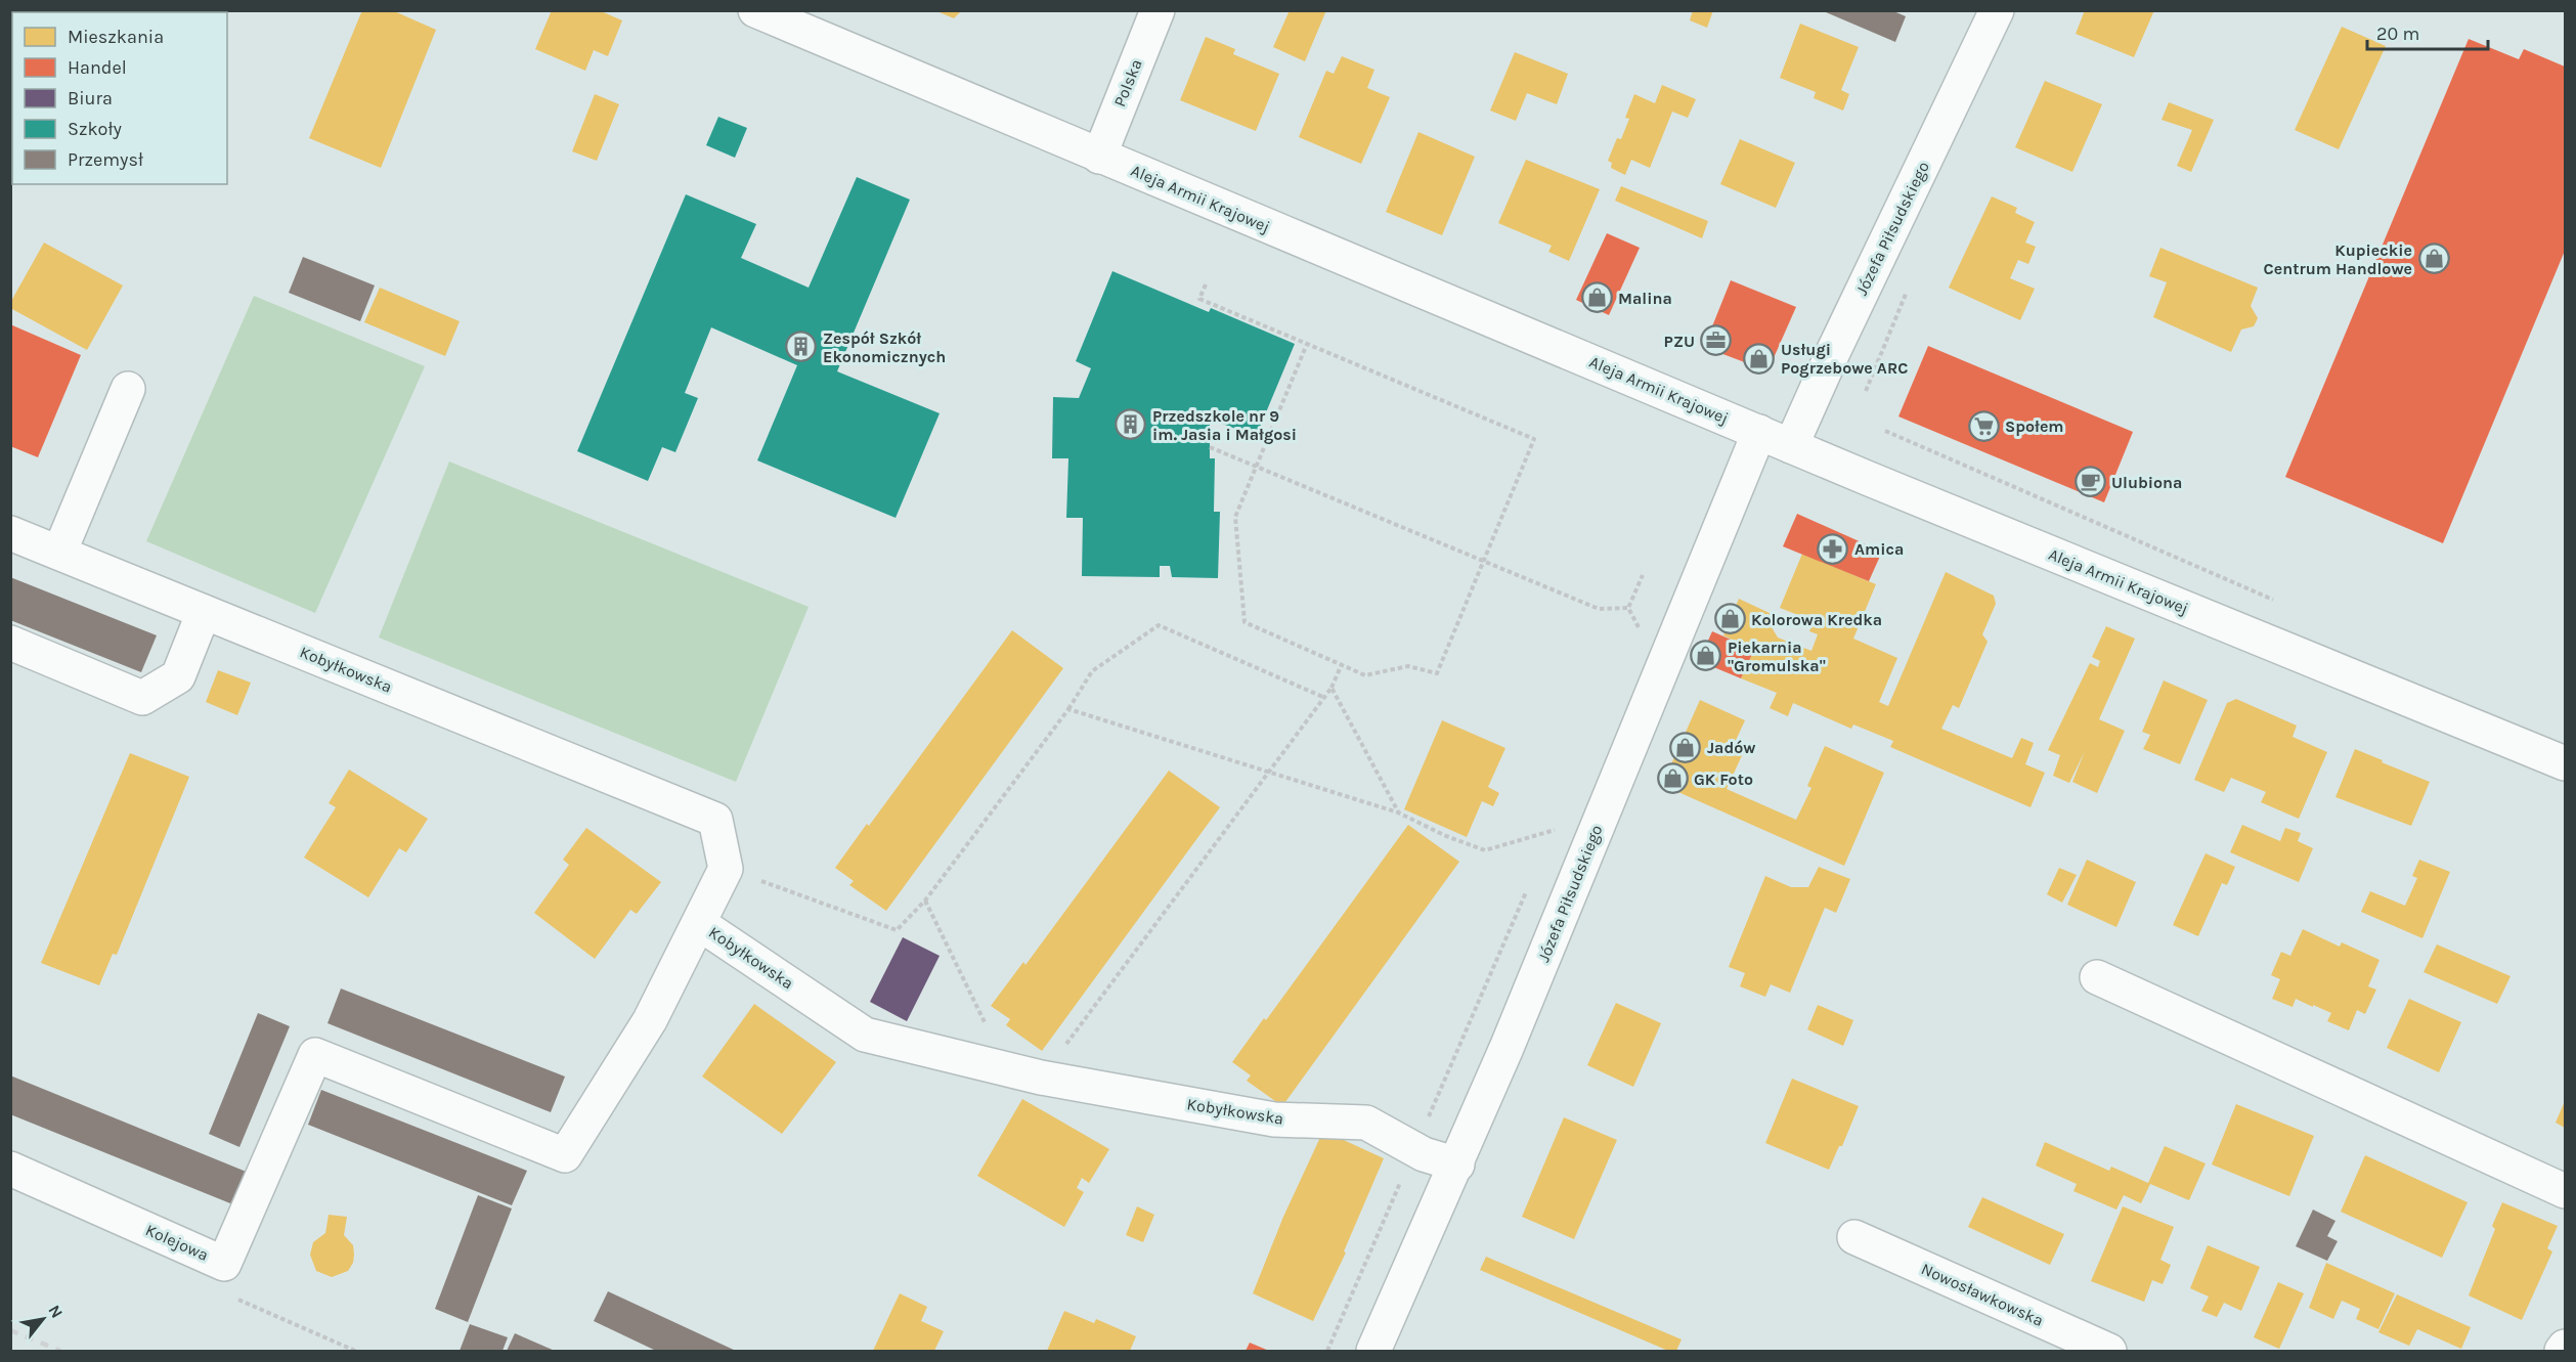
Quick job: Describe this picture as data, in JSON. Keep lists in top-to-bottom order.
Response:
{
  "streets": {
    "street": [
      "Polska",
      "Aleja Armii Krajowej",
      "Józefa Piłsudskiego",
      "Kobyłkowska",
      "Kolejowa",
      "Nowosławkowska"
    ]
  },
  "crossings": [
    ["Polska", "Aleja Armii Krajowej"],
    ["Aleja Armii Krajowej", "Józefa Piłsudskiego"],
    ["Józefa Piłsudskiego", "Kobyłkowska"]
  ],
  "places": {
    "shop": [
      "Kupieckie Centrum Handlowe",
      "Malina",
      "Usługi Pogrzebowe ARC",
      "Kolorowa Kredka",
      "Piekarnia \"Gromulska\"",
      "Jadów",
      "GK Foto"
    ],
    "office": ["PZU"],
    "building": ["Zespół Szkół Ekonomicznych", "Przedszkole nr 9 im. Jasia i Małgosi"],
    "supermarket": ["Społem"],
    "cafe": ["Ulubiona"],
    "pharmacy": ["Amica"]
  },
  "legend": [
    "Mieszkania",
    "Handel",
    "Biura",
    "Szkoły",
    "Przemysł"
  ],
  "scale_bar": "20 m",
  "north": "top right"
}
